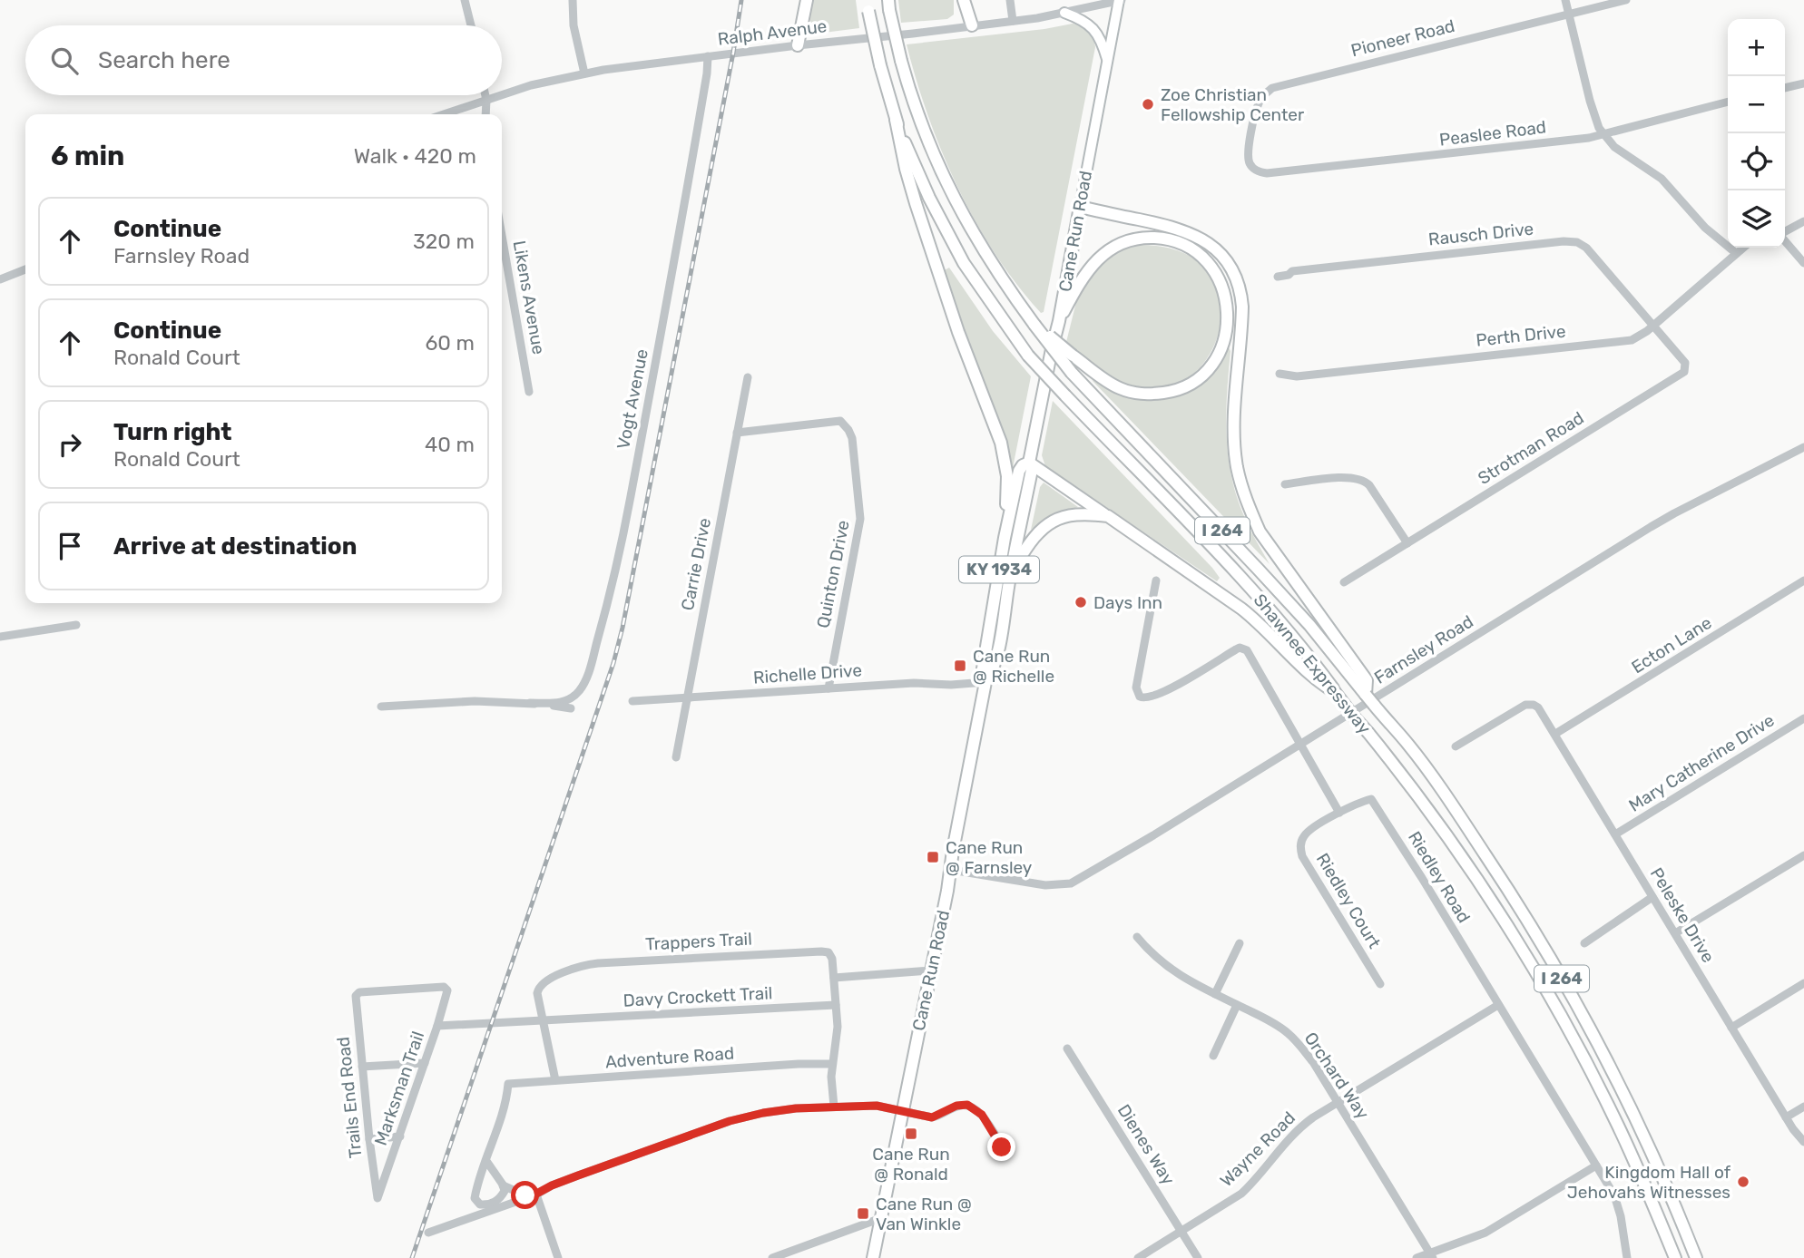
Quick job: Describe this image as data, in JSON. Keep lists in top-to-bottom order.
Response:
{
  "streets": {
    "highway": [
      "Cane Run Road",
      "I 264",
      "KY 1934",
      "Shawnee Expressway"
    ],
    "street": [
      "Ralph Avenue",
      "Pioneer Road",
      "Peaslee Road",
      "Rausch Drive",
      "Likens Avenue",
      "Perth Drive",
      "Vogt Avenue",
      "Strotman Road",
      "Carrie Drive",
      "Quinton Drive",
      "Ecton Lane",
      "Farnsley Road",
      "Richelle Drive",
      "Mary Catherine Drive",
      "Riedley Road",
      "Riedley Court",
      "Peleske Drive",
      "Trappers Trail",
      "Davy Crockett Trail",
      "Adventure Road",
      "Orchard Way",
      "Marksman Trail",
      "Trails End Road",
      "Dienes Way",
      "Wayne Road"
    ]
  },
  "crossings": [
    ["Ralph Avenue", "Cane Run Road"],
    ["Ralph Avenue", "Vogt Avenue"],
    ["Pioneer Road", "Peaslee Road"],
    ["Cane Run Road", "Farnsley Road"],
    ["Cane Run Road", "Richelle Drive"],
    ["Rausch Drive", "Perth Drive"],
    ["Rausch Drive", "Strotman Road"],
    ["Perth Drive", "Strotman Road"],
    ["Carrie Drive", "Quinton Drive"],
    ["Carrie Drive", "Richelle Drive"],
    ["Quinton Drive", "Richelle Drive"],
    ["Ecton Lane", "Peleske Drive"],
    ["Mary Catherine Drive", "Peleske Drive"],
    ["Riedley Road", "Riedley Court"],
    ["Riedley Road", "Wayne Road"],
    ["Trappers Trail", "Davy Crockett Trail"],
    ["Davy Crockett Trail", "Marksman Trail"],
    ["Orchard Way", "Wayne Road"],
    ["Marksman Trail", "Trails End Road"],
    ["Dienes Way", "Wayne Road"]
  ],
  "places": {
    "other": ["Zoe Christian Fellowship Center", "Days Inn", "Kingdom Hall of Jehovahs Witnesses"],
    "transit": [
      "Cane Run @ Richelle",
      "Cane Run @ Farnsley",
      "Cane Run @ Ronald",
      "Cane Run @ Van Winkle"
    ]
  },
  "page": {
    "map_buttons": ["+", "−"],
    "search": "Search here",
    "heading": ["6 min", "Walk · 420 m"],
    "list": [
      ["Continue", "Farnsley Road", "320 m"],
      ["Continue", "Ronald Court", "60 m"],
      ["Turn right", "Ronald Court", "40 m"],
      "Arrive at destination"
    ]
  }
}
